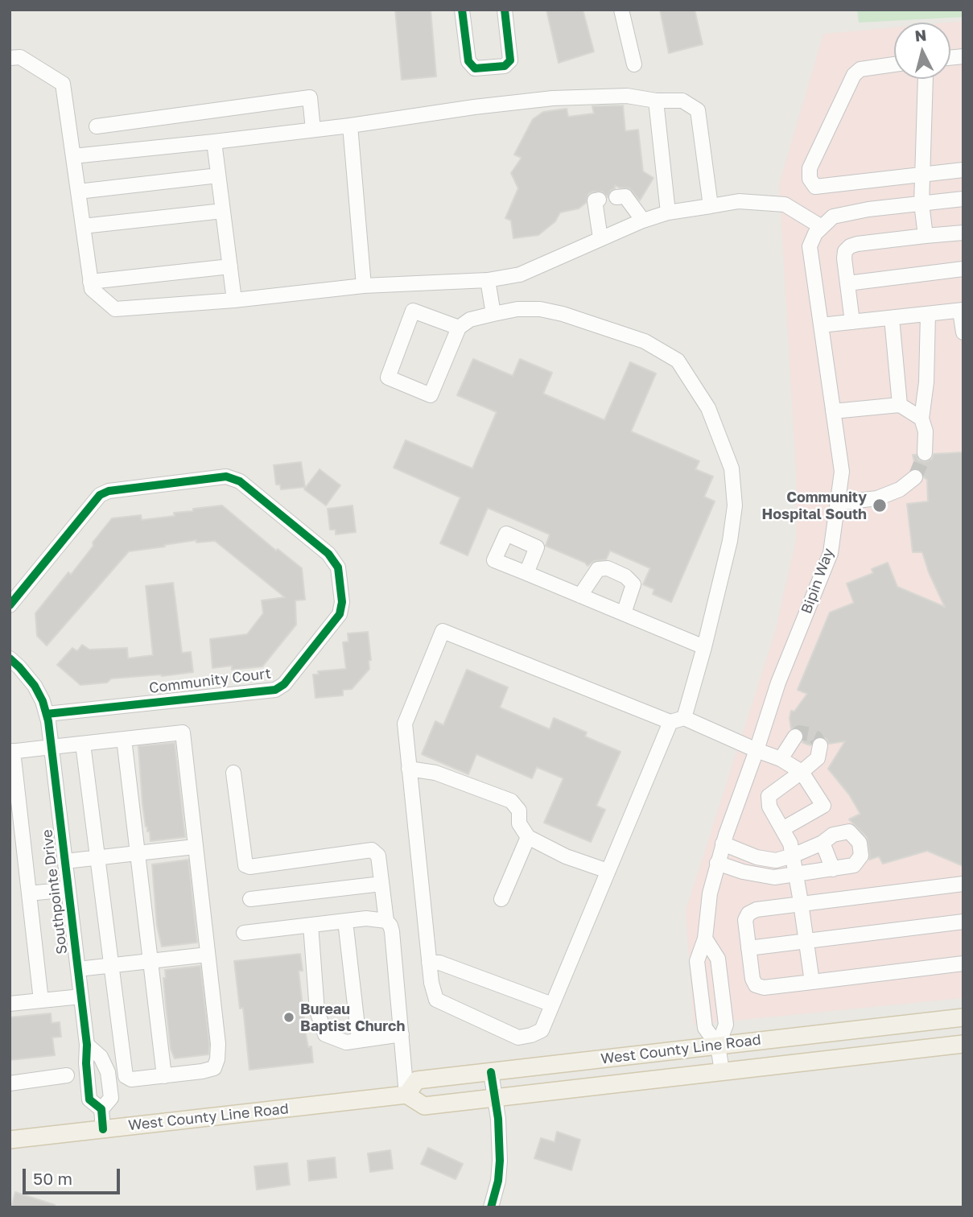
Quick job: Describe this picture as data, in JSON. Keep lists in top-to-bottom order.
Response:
{
  "streets": {
    "main road": ["West County Line Road"],
    "street": ["Bipin Way", "Community Court", "Southpointe Drive"]
  },
  "crossings": [
    ["Bipin Way", "West County Line Road"],
    ["Community Court", "Southpointe Drive"],
    ["Southpointe Drive", "West County Line Road"]
  ],
  "places": ["Community Hospital South", "Bureau Baptist Church"],
  "scale_bar": "50 m",
  "north": "top"
}
